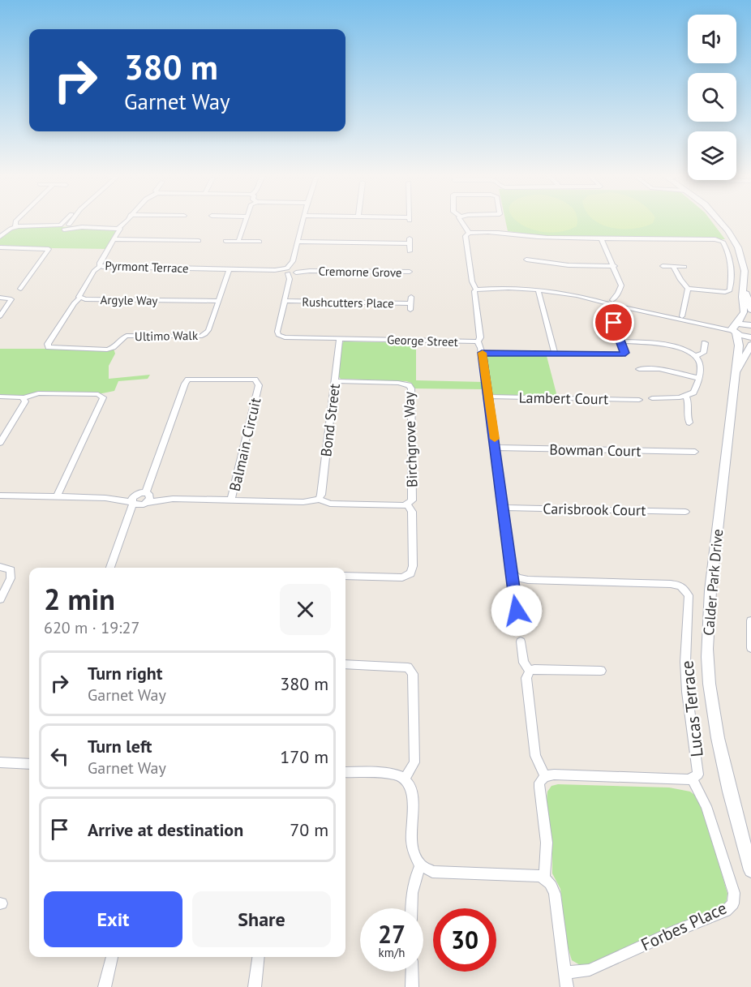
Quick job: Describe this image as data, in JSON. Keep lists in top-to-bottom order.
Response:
{
  "streets": {
    "street": [
      "Pyrmont Terrace",
      "Cremorne Grove",
      "Argyle Way",
      "Rushcutters Place",
      "Ultimo Walk",
      "George Street",
      "Lambert Court",
      "Bond Street",
      "Birchgrove Way",
      "Balmain Circuit",
      "Bowman Court",
      "Carisbrook Court",
      "Calder Park Drive",
      "Lucas Terrace",
      "Forbes Place"
    ]
  },
  "crossings": [
    ["Pyrmont Terrace", "Cremorne Grove"],
    ["Pyrmont Terrace", "Argyle Way"],
    ["Pyrmont Terrace", "George Street"],
    ["Cremorne Grove", "George Street"],
    ["Argyle Way", "Ultimo Walk"],
    ["Rushcutters Place", "George Street"],
    ["George Street", "Bond Street"],
    ["Bond Street", "Birchgrove Way"],
    ["Birchgrove Way", "Balmain Circuit"],
    ["Lucas Terrace", "Forbes Place"]
  ],
  "page": {
    "turn": ["380 m", "Garnet Way"],
    "heading": ["2 min", "620 m · 19:27"],
    "list": [
      {
        "name": "Turn right",
        "note": "Garnet Way",
        "value": "380 m"
      },
      {
        "name": "Turn left",
        "note": "Garnet Way",
        "value": "170 m"
      },
      {
        "name": "Arrive at destination",
        "value": "70 m"
      }
    ],
    "buttons": ["Exit", "Share"],
    "speed": "27 km/h",
    "limit": "30"
  }
}
